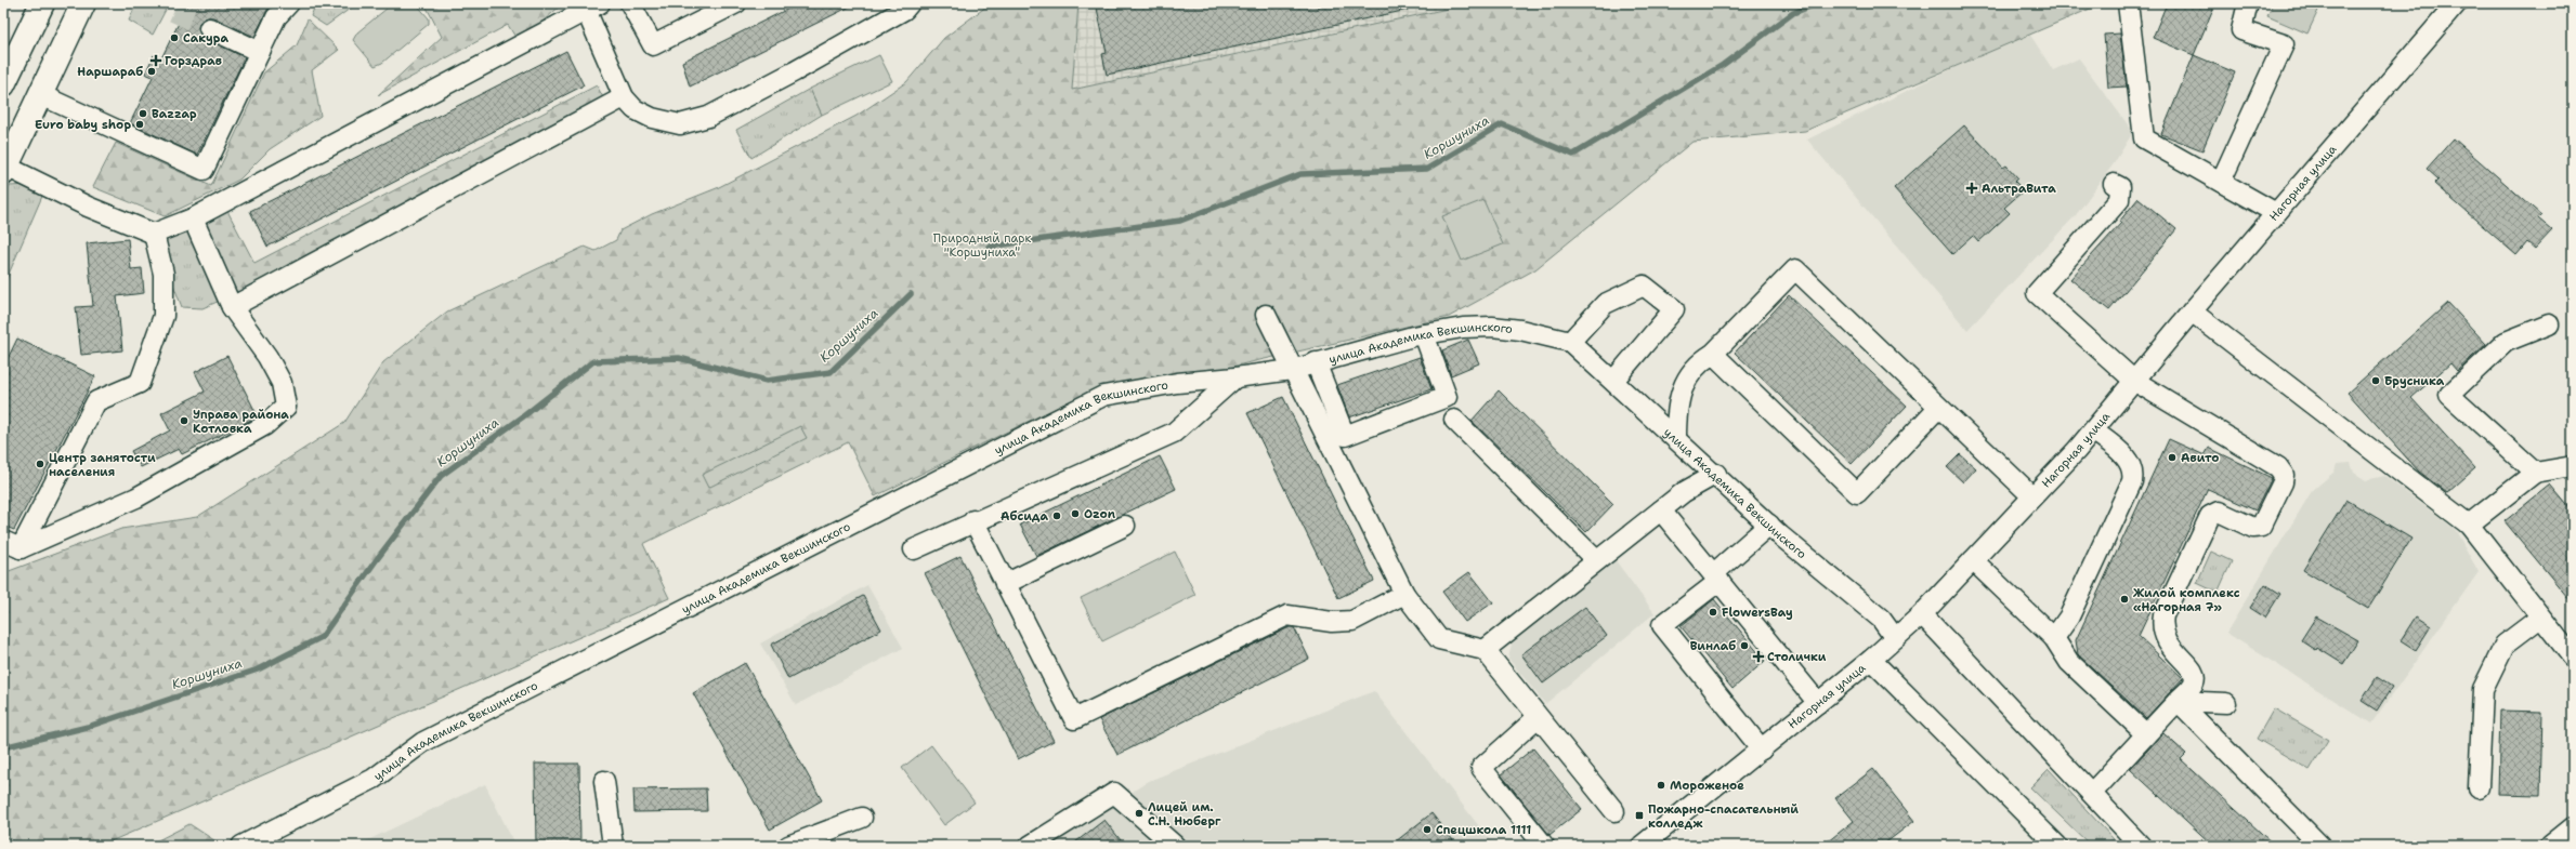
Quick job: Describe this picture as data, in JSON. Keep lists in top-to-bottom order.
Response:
{
  "streets": {
    "street": ["Нагорная улица", "улица Академика Векшинского"]
  },
  "crossings": [
    ["Нагорная улица", "улица Академика Векшинского"]
  ],
  "water": ["Коршуниха"],
  "parks": ["Природный парк \"Коршуниха\""],
  "places": {
    "other": [
      "Сакура",
      "Наршараб",
      "Bazzap",
      "Euro baby shop",
      "Брусника",
      "Управа района Котловка",
      "Авито",
      "Центр занятости населения",
      "Ozon",
      "Абсида",
      "Жилой комплекс «Нагорная 7»",
      "FlowersBay",
      "Винлаб",
      "Мороженое",
      "Лицей им. С.Н. Нюберг",
      "Спецшкола 1111"
    ],
    "health": ["Горздрав", "АльтраВита", "Столички"],
    "transit": ["Пожарно-спасательный колледж"]
  }
}
